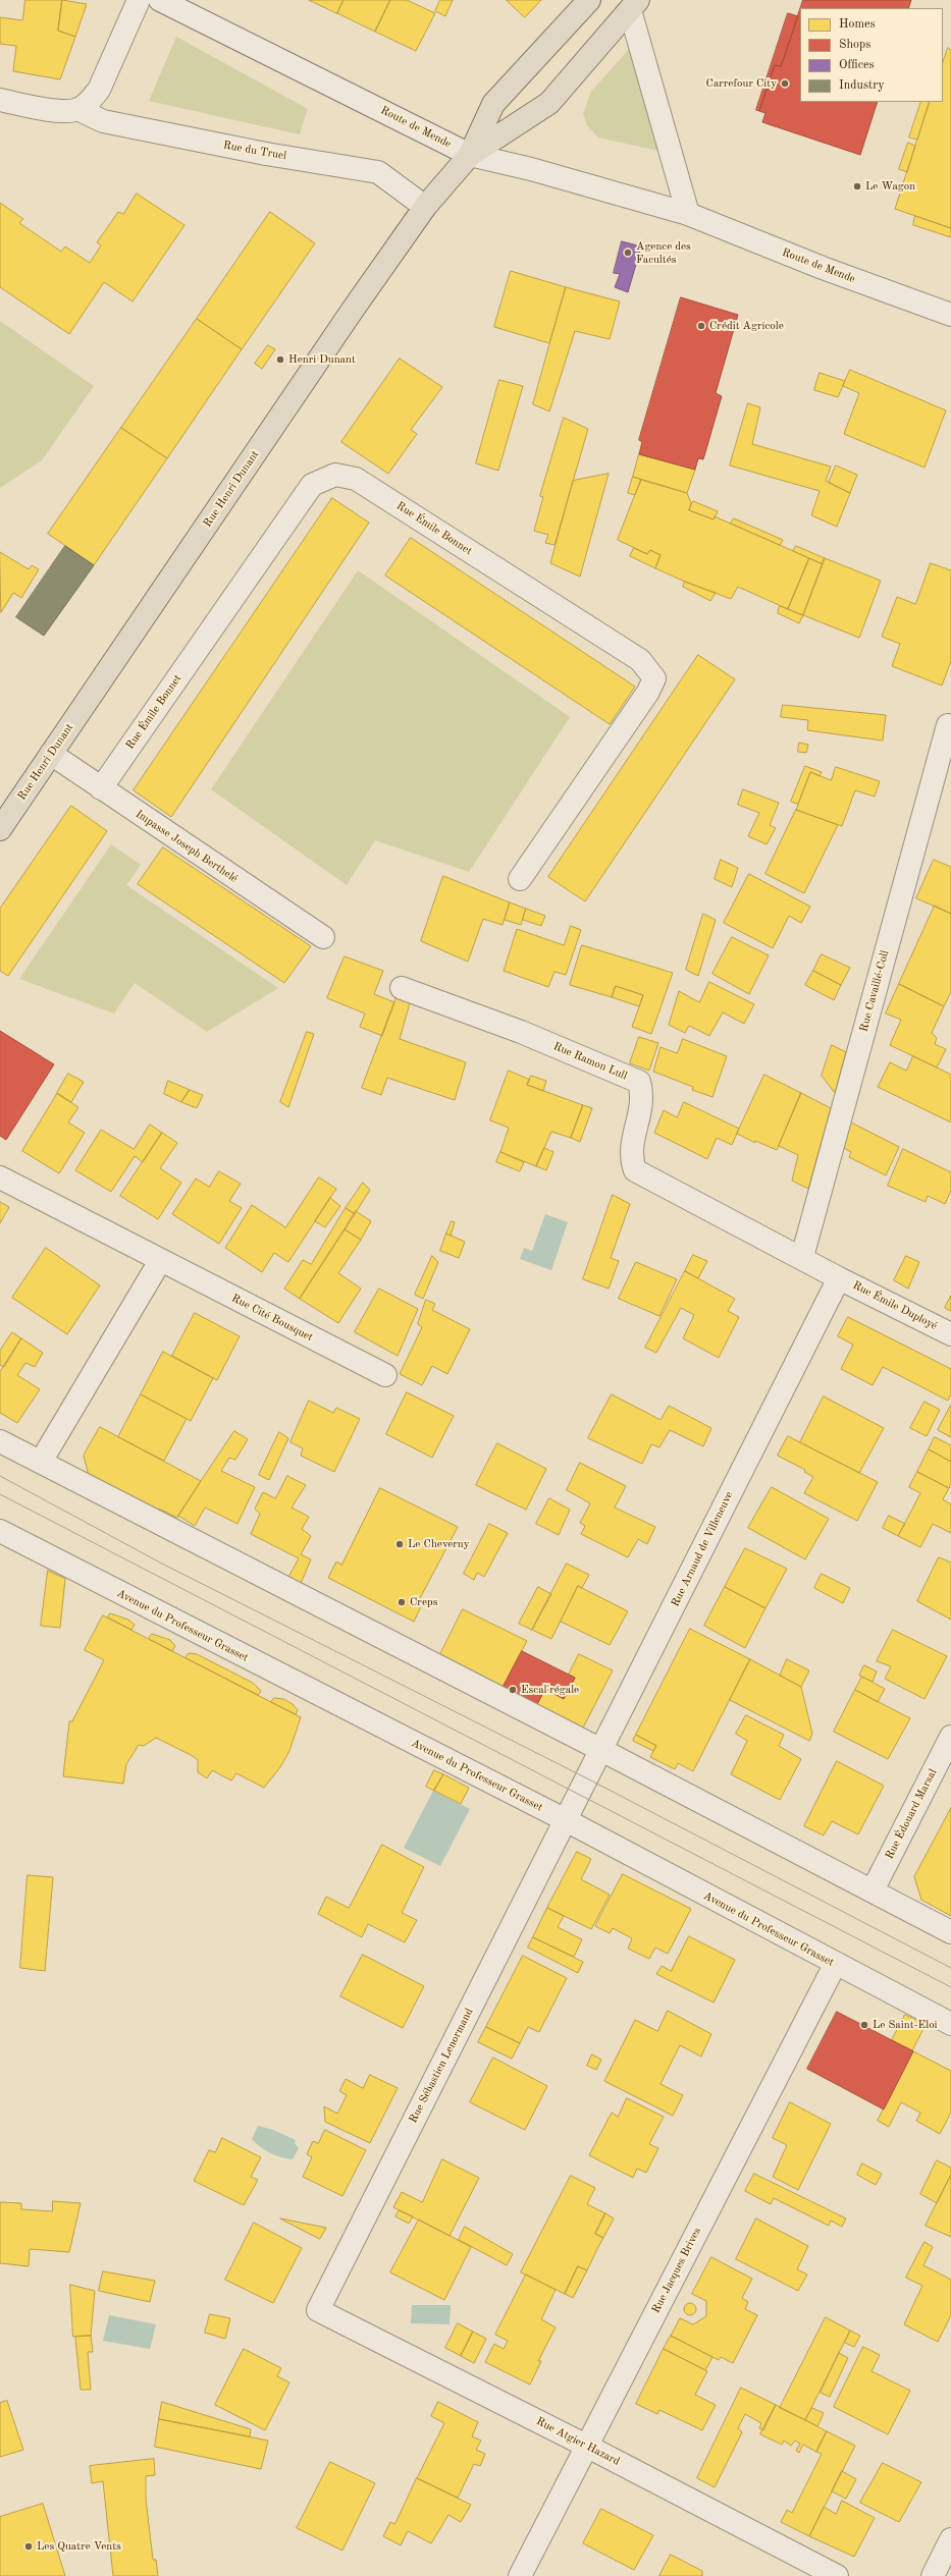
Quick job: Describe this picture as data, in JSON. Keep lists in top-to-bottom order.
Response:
{
  "streets": {
    "main road": ["Rue Henri Dunant"],
    "street": [
      "Route de Mende",
      "Rue du Truel",
      "Rue Émile Bonnet",
      "Impasse Joseph Berthelé",
      "Rue Cavaillé-Coll",
      "Rue Ramon Lull",
      "Rue Émile Duployé",
      "Rue Cité Bousquet",
      "Rue Arnaud de Villeneuve",
      "Avenue du Professeur Grasset",
      "Rue Édouard Marsal",
      "Rue Sébastien Lenormand",
      "Rue Jacques Brives",
      "Rue Atgier Hazard"
    ]
  },
  "crossings": [
    ["Route de Mende", "Rue Henri Dunant"],
    ["Rue du Truel", "Rue Henri Dunant"],
    ["Rue Henri Dunant", "Impasse Joseph Berthelé"],
    ["Rue Émile Bonnet", "Impasse Joseph Berthelé"],
    ["Rue Cavaillé-Coll", "Rue Ramon Lull"],
    ["Rue Ramon Lull", "Rue Émile Duployé"],
    ["Rue Ramon Lull", "Rue Arnaud de Villeneuve"],
    ["Rue Émile Duployé", "Rue Arnaud de Villeneuve"],
    ["Rue Arnaud de Villeneuve", "Avenue du Professeur Grasset"],
    ["Rue Arnaud de Villeneuve", "Rue Sébastien Lenormand"],
    ["Avenue du Professeur Grasset", "Rue Sébastien Lenormand"],
    ["Avenue du Professeur Grasset", "Rue Jacques Brives"],
    ["Rue Sébastien Lenormand", "Rue Atgier Hazard"],
    ["Rue Jacques Brives", "Rue Atgier Hazard"]
  ],
  "places": [
    "Carrefour City",
    "Le Wagon",
    "Agence des Facultés",
    "Crédit Agricole",
    "Henri Dunant",
    "Le Cheverny",
    "Creps",
    "Escal'régale",
    "Le Saint-Eloi",
    "Les Quatre Vents"
  ],
  "legend": [
    "Homes",
    "Shops",
    "Offices",
    "Industry"
  ]
}
